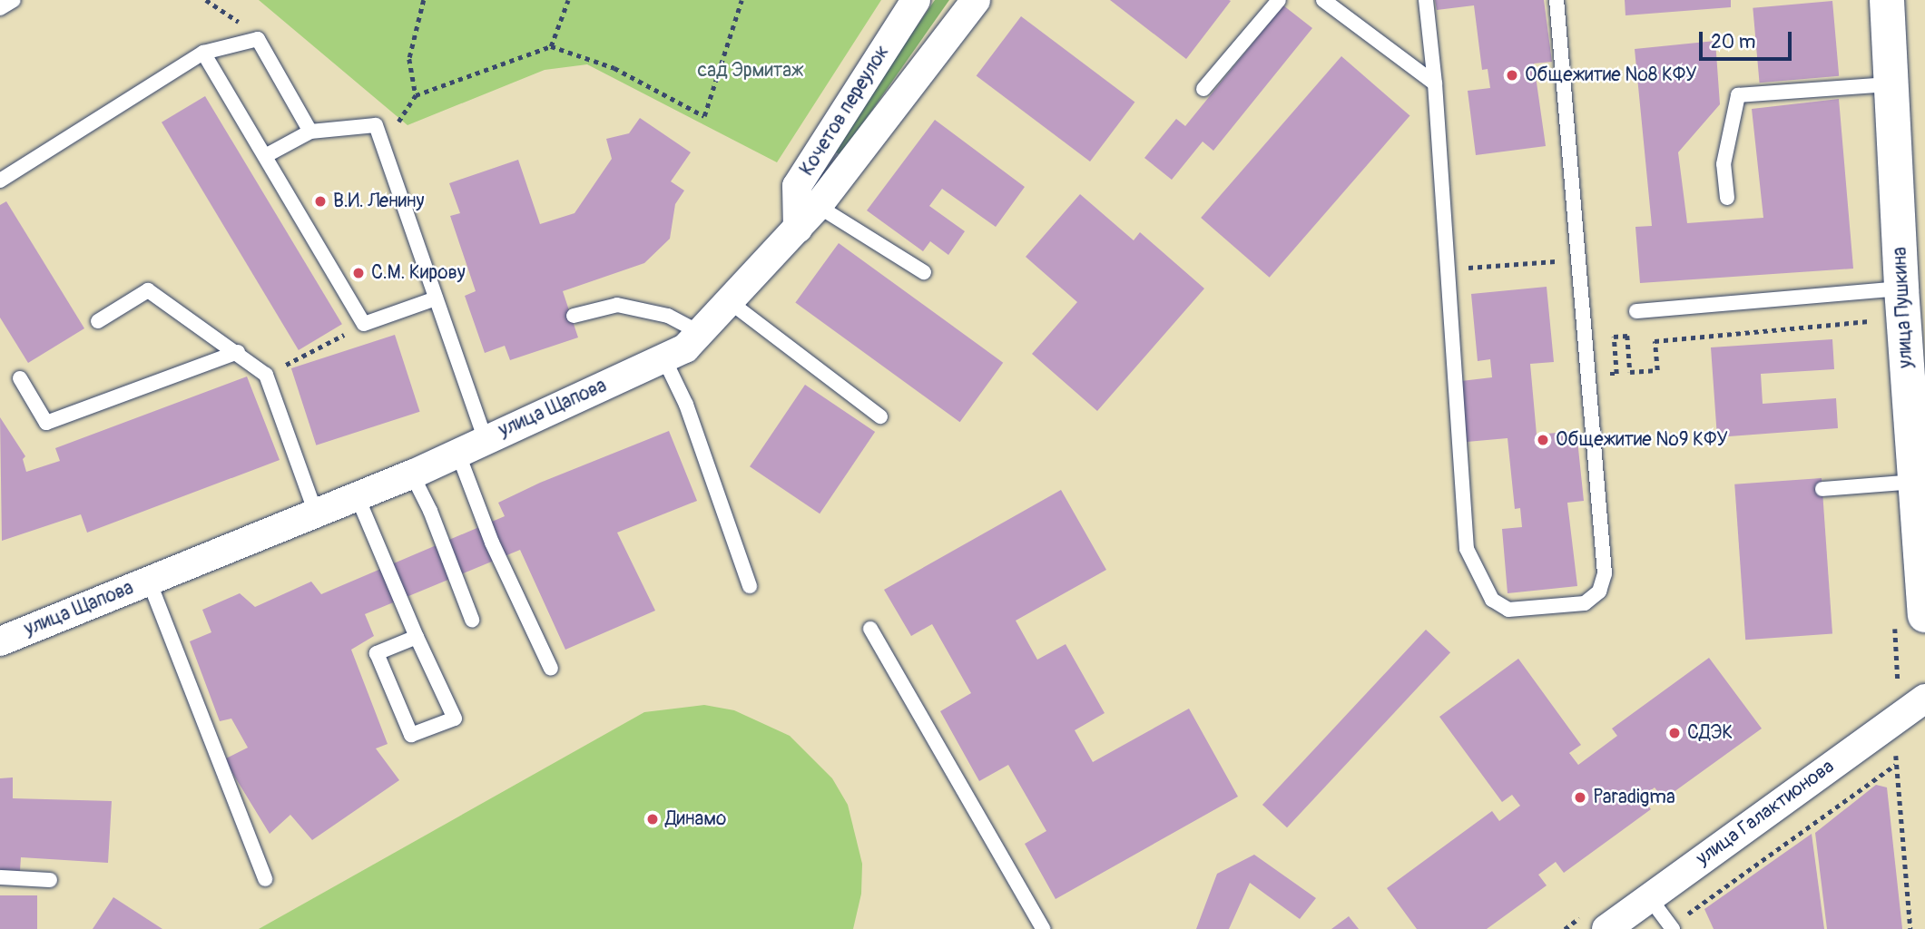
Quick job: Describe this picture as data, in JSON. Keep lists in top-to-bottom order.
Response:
{
  "streets": {
    "main road": ["улица Пушкина"],
    "street": ["Кочетов переулок", "улица Щапова", "улица Галактионова"]
  },
  "crossings": [
    ["Кочетов переулок", "улица Щапова"]
  ],
  "parks": ["сад Эрмитаж"],
  "places": [
    "Общежитие №8 КФУ",
    "В.И. Ленину",
    "С.М. Кирову",
    "Общежитие №9 КФУ",
    "СДЭК",
    "Paradigma",
    "Динамо"
  ],
  "scale_bar": "20 m"
}
